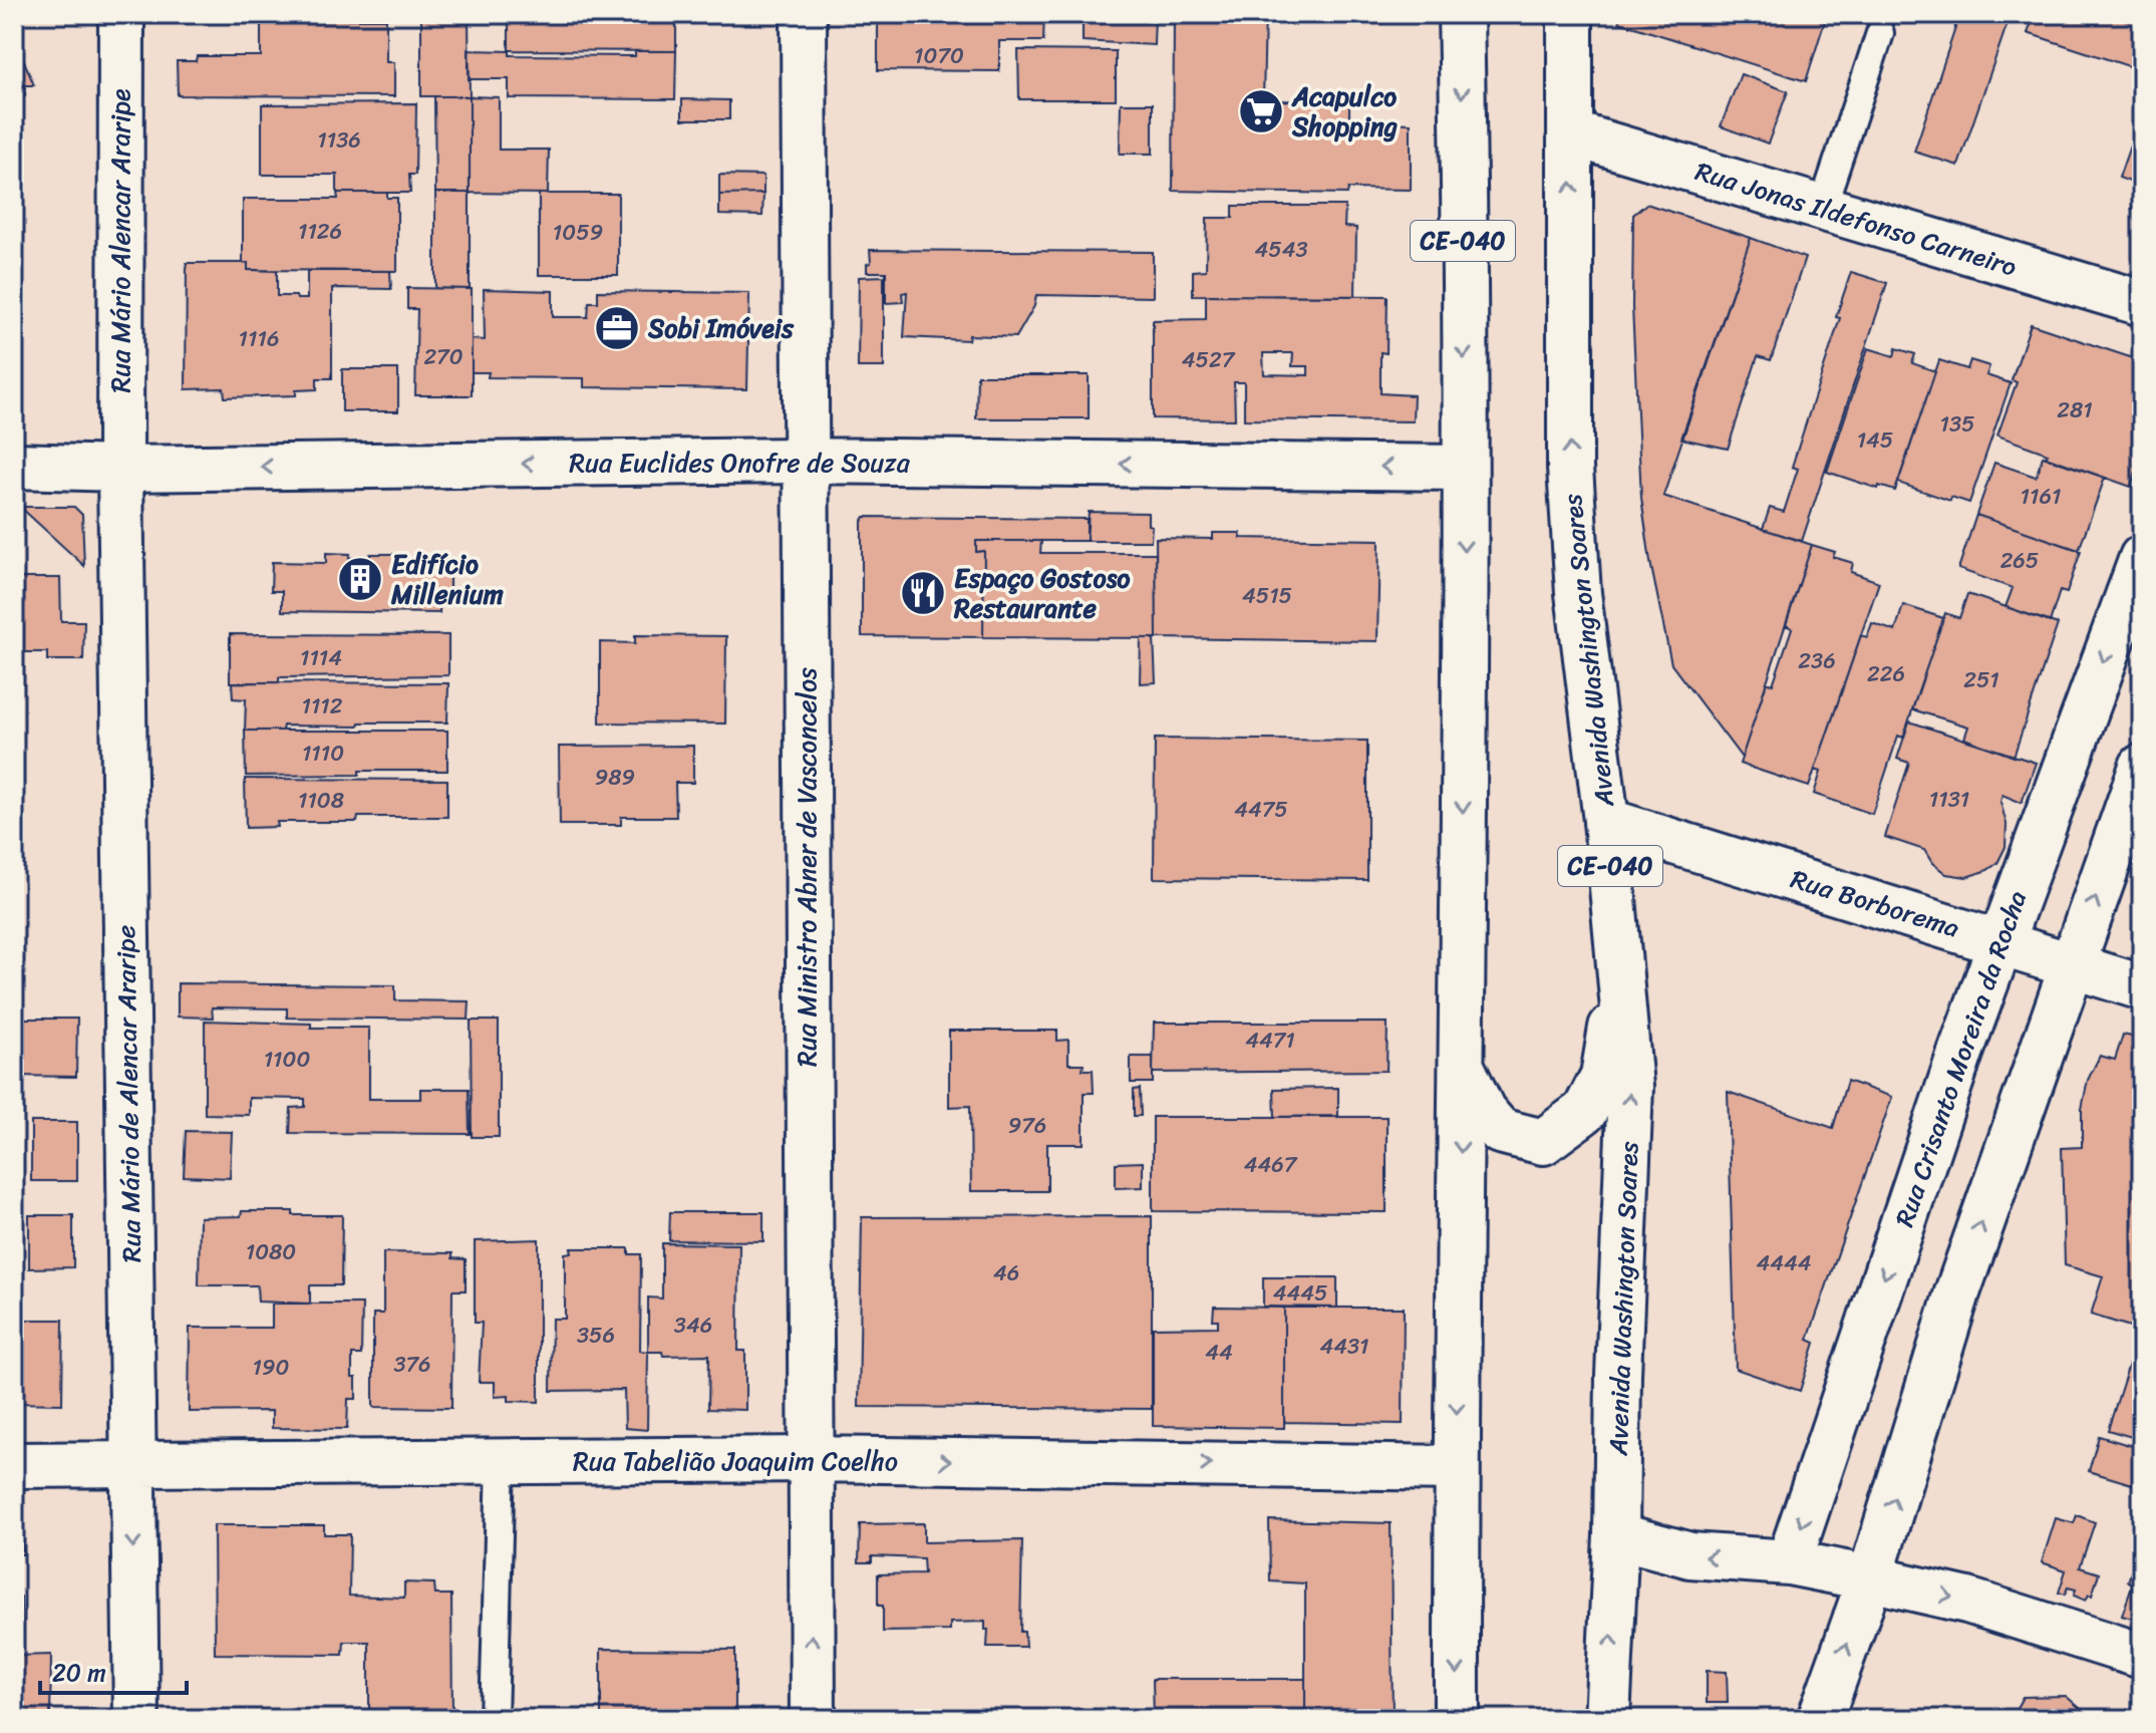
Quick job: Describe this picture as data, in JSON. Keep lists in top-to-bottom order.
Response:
{
  "streets": {
    "main road": [
      "Rua Jonas Ildefonso Carneiro",
      "Rua Mário Alencar Araripe",
      "CE-040",
      "Rua Euclides Onofre de Souza",
      "Avenida Washington Soares",
      "Rua Ministro Abner de Vasconcelos",
      "Rua Borborema",
      "Rua Crisanto Moreira da Rocha",
      "Rua Mário de Alencar Araripe",
      "Rua Tabelião Joaquim Coelho"
    ]
  },
  "crossings": [
    ["Rua Jonas Ildefonso Carneiro", "Avenida Washington Soares"],
    ["Rua Mário Alencar Araripe", "Rua Euclides Onofre de Souza"],
    ["Rua Mário Alencar Araripe", "Rua Mário de Alencar Araripe"],
    ["CE-040", "Rua Euclides Onofre de Souza"],
    ["CE-040", "Rua Tabelião Joaquim Coelho"],
    ["Rua Euclides Onofre de Souza", "Rua Ministro Abner de Vasconcelos"],
    ["Rua Euclides Onofre de Souza", "Rua Mário de Alencar Araripe"],
    ["Avenida Washington Soares", "Rua Borborema"],
    ["Rua Ministro Abner de Vasconcelos", "Rua Tabelião Joaquim Coelho"],
    ["Rua Borborema", "Rua Crisanto Moreira da Rocha"],
    ["Rua Mário de Alencar Araripe", "Rua Tabelião Joaquim Coelho"]
  ],
  "one_way": ["Rua Euclides Onofre de Souza", "Rua Tabelião Joaquim Coelho"],
  "places": {
    "supermarket": ["Acapulco Shopping"],
    "office": ["Sobi Imóveis"],
    "building": ["Edifício Millenium"],
    "restaurant": ["Espaço Gostoso Restaurante"]
  },
  "house_numbers": [
    "1070",
    "1136",
    "1126",
    "1059",
    "4543",
    "1116",
    "270",
    "4527",
    "281",
    "135",
    "145",
    "1161",
    "265",
    "4515",
    "1114",
    "236",
    "226",
    "251",
    "1112",
    "1110",
    "989",
    "1131",
    "1108",
    "4475",
    "4471",
    "1100",
    "976",
    "4467",
    "1080",
    "4444",
    "46",
    "4445",
    "346",
    "356",
    "4431",
    "44",
    "376",
    "190"
  ],
  "scale_bar": "20 m"
}
